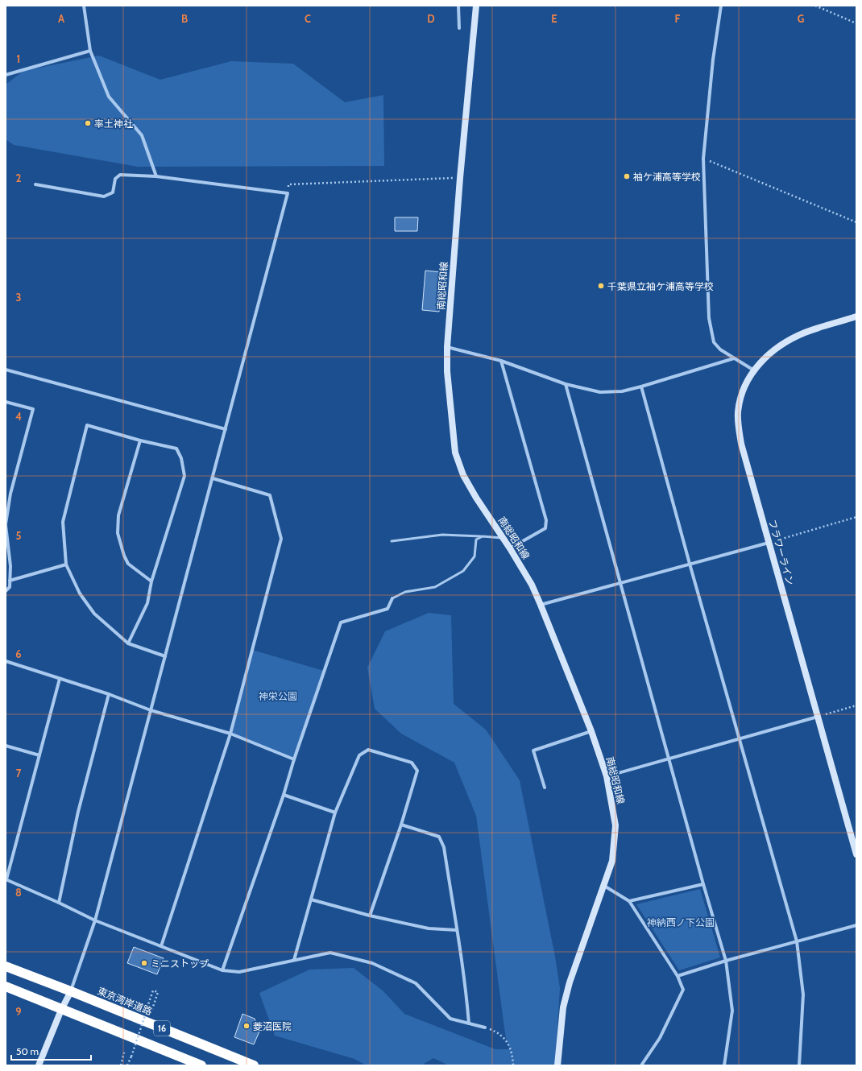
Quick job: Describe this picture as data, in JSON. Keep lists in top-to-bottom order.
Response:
{
  "streets": {
    "highway": ["東京湾岸道路", "16"],
    "main road": ["南総昭和線", "フラワーライン"]
  },
  "parks": ["神栄公園", "神納西ノ下公園"],
  "places": [
    "率土神社",
    "袖ケ浦高等学校",
    "千葉県立袖ケ浦高等学校",
    "ミニストップ",
    "菱沼医院"
  ],
  "scale_bar": "50 m",
  "grid": {
    "columns": [
      "A",
      "B",
      "C",
      "D",
      "E",
      "F",
      "G"
    ],
    "rows": [
      "1",
      "2",
      "3",
      "4",
      "5",
      "6",
      "7",
      "8",
      "9"
    ]
  }
}
